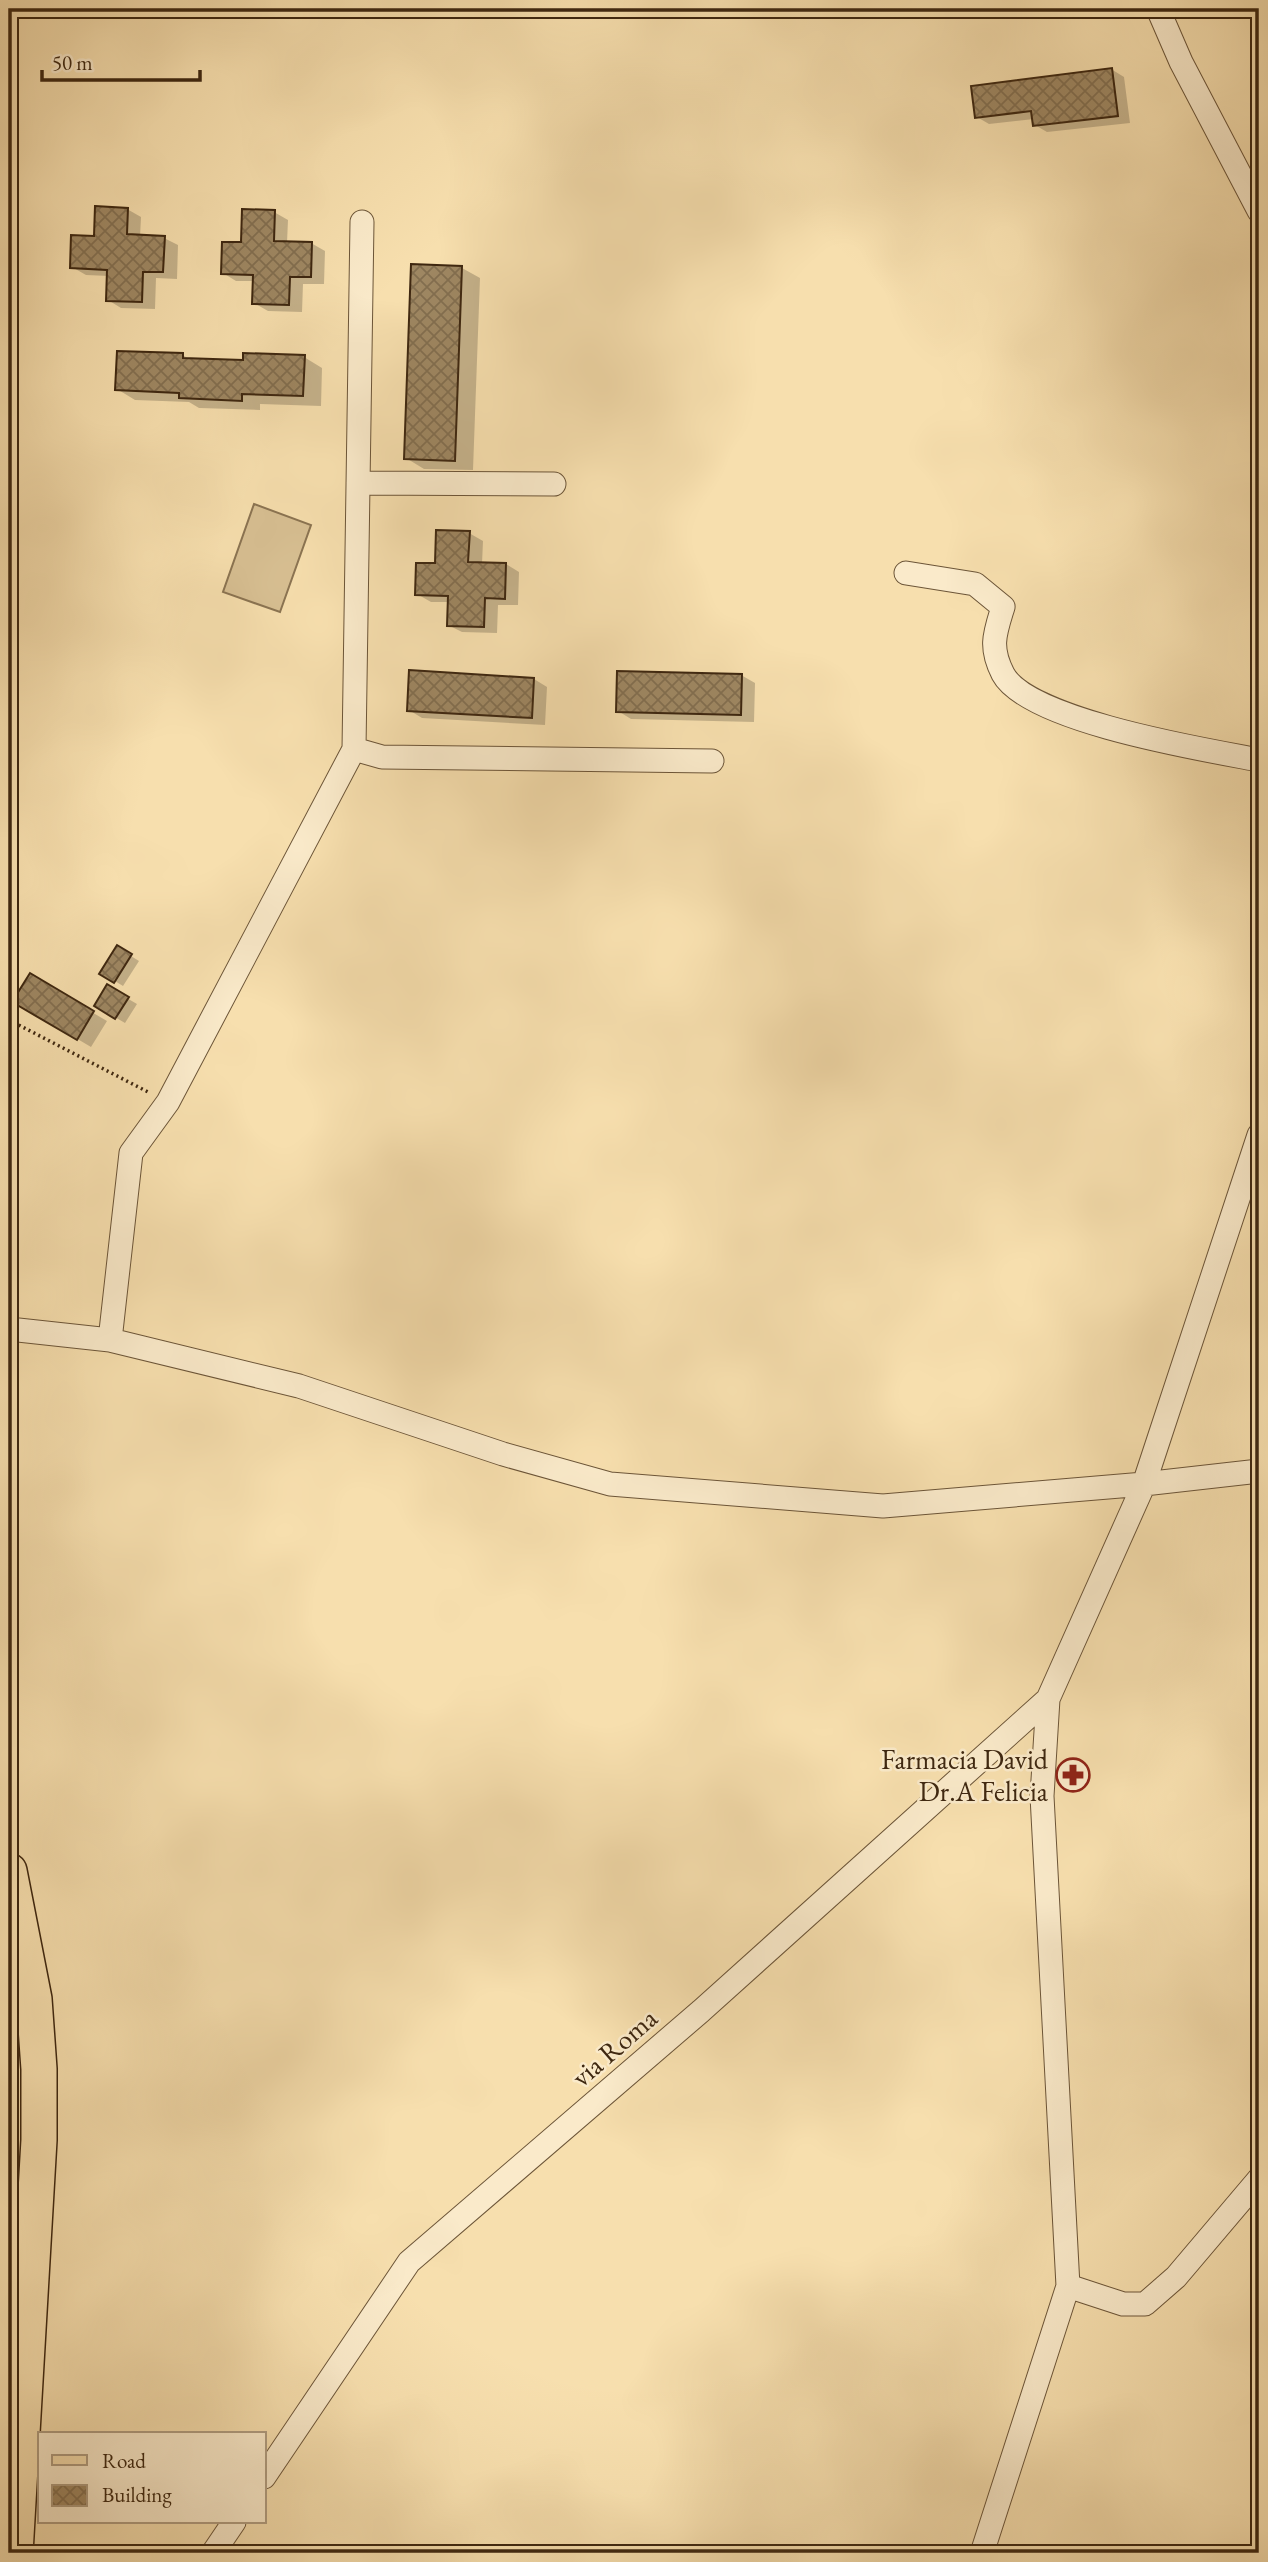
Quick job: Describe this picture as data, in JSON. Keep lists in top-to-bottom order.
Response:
{
  "streets": {
    "street": ["via Roma"]
  },
  "places": {
    "pharmacy": ["Farmacia David Dr.A Felicia"]
  },
  "legend": ["Road", "Building"],
  "scale_bar": "50 m"
}
